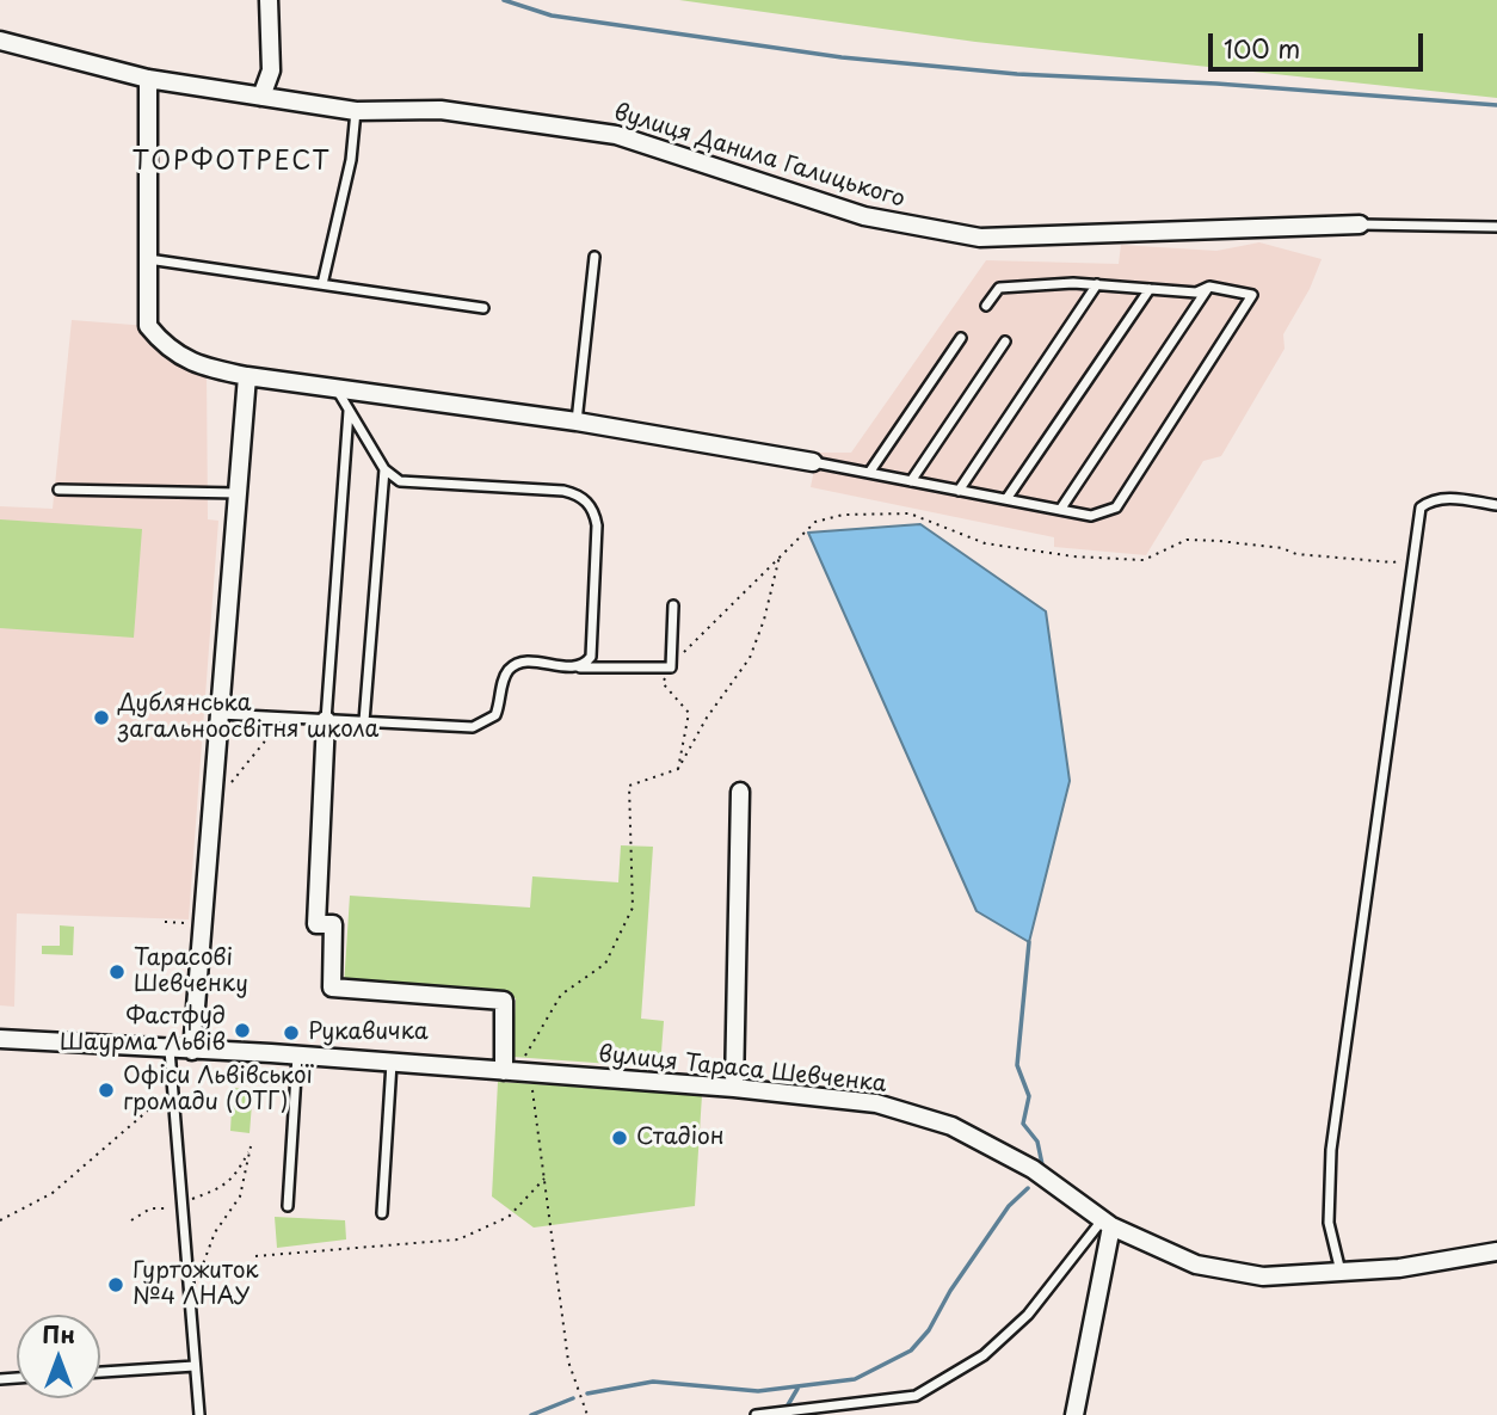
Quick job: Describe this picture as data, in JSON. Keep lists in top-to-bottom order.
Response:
{
  "streets": {
    "street": ["вулиця Данила Галицького", "вулиця Тараса Шевченка"]
  },
  "districts": ["ТОРФОТРЕСТ"],
  "places": [
    "Дублянська загальноосвітня школа",
    "Тарасові Шевченку",
    "Фастфуд Шаурма Львів",
    "Рукавичка",
    "Офіси Львівської громади (ОТГ)",
    "Стадіон",
    "Гуртожиток №4 ЛНАУ"
  ],
  "scale_bar": "100 m",
  "north": "top"
}
